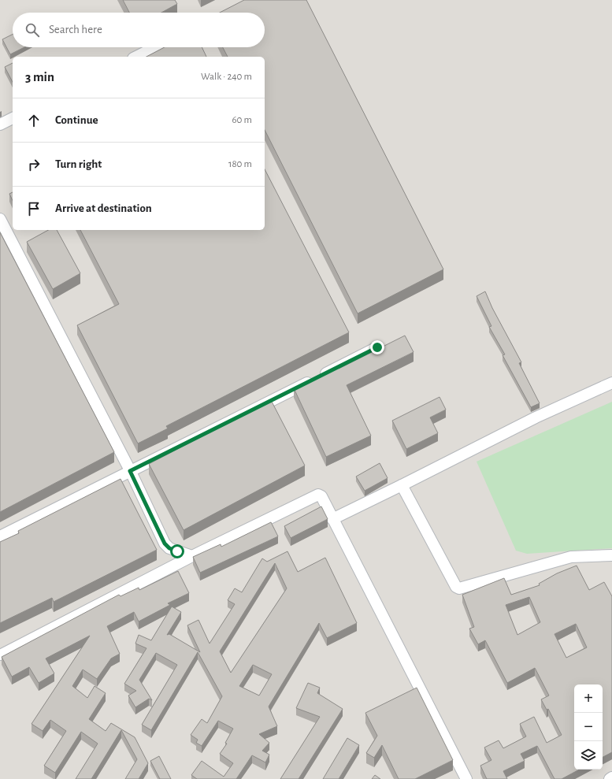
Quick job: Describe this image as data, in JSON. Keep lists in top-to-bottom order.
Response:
{
  "page": {
    "search": "Search here",
    "heading": ["3 min", "Walk · 240 m"],
    "list": [
      ["Continue", "60 m"],
      ["Turn right", "180 m"],
      "Arrive at destination"
    ],
    "map_buttons": ["+", "−"]
  }
}
